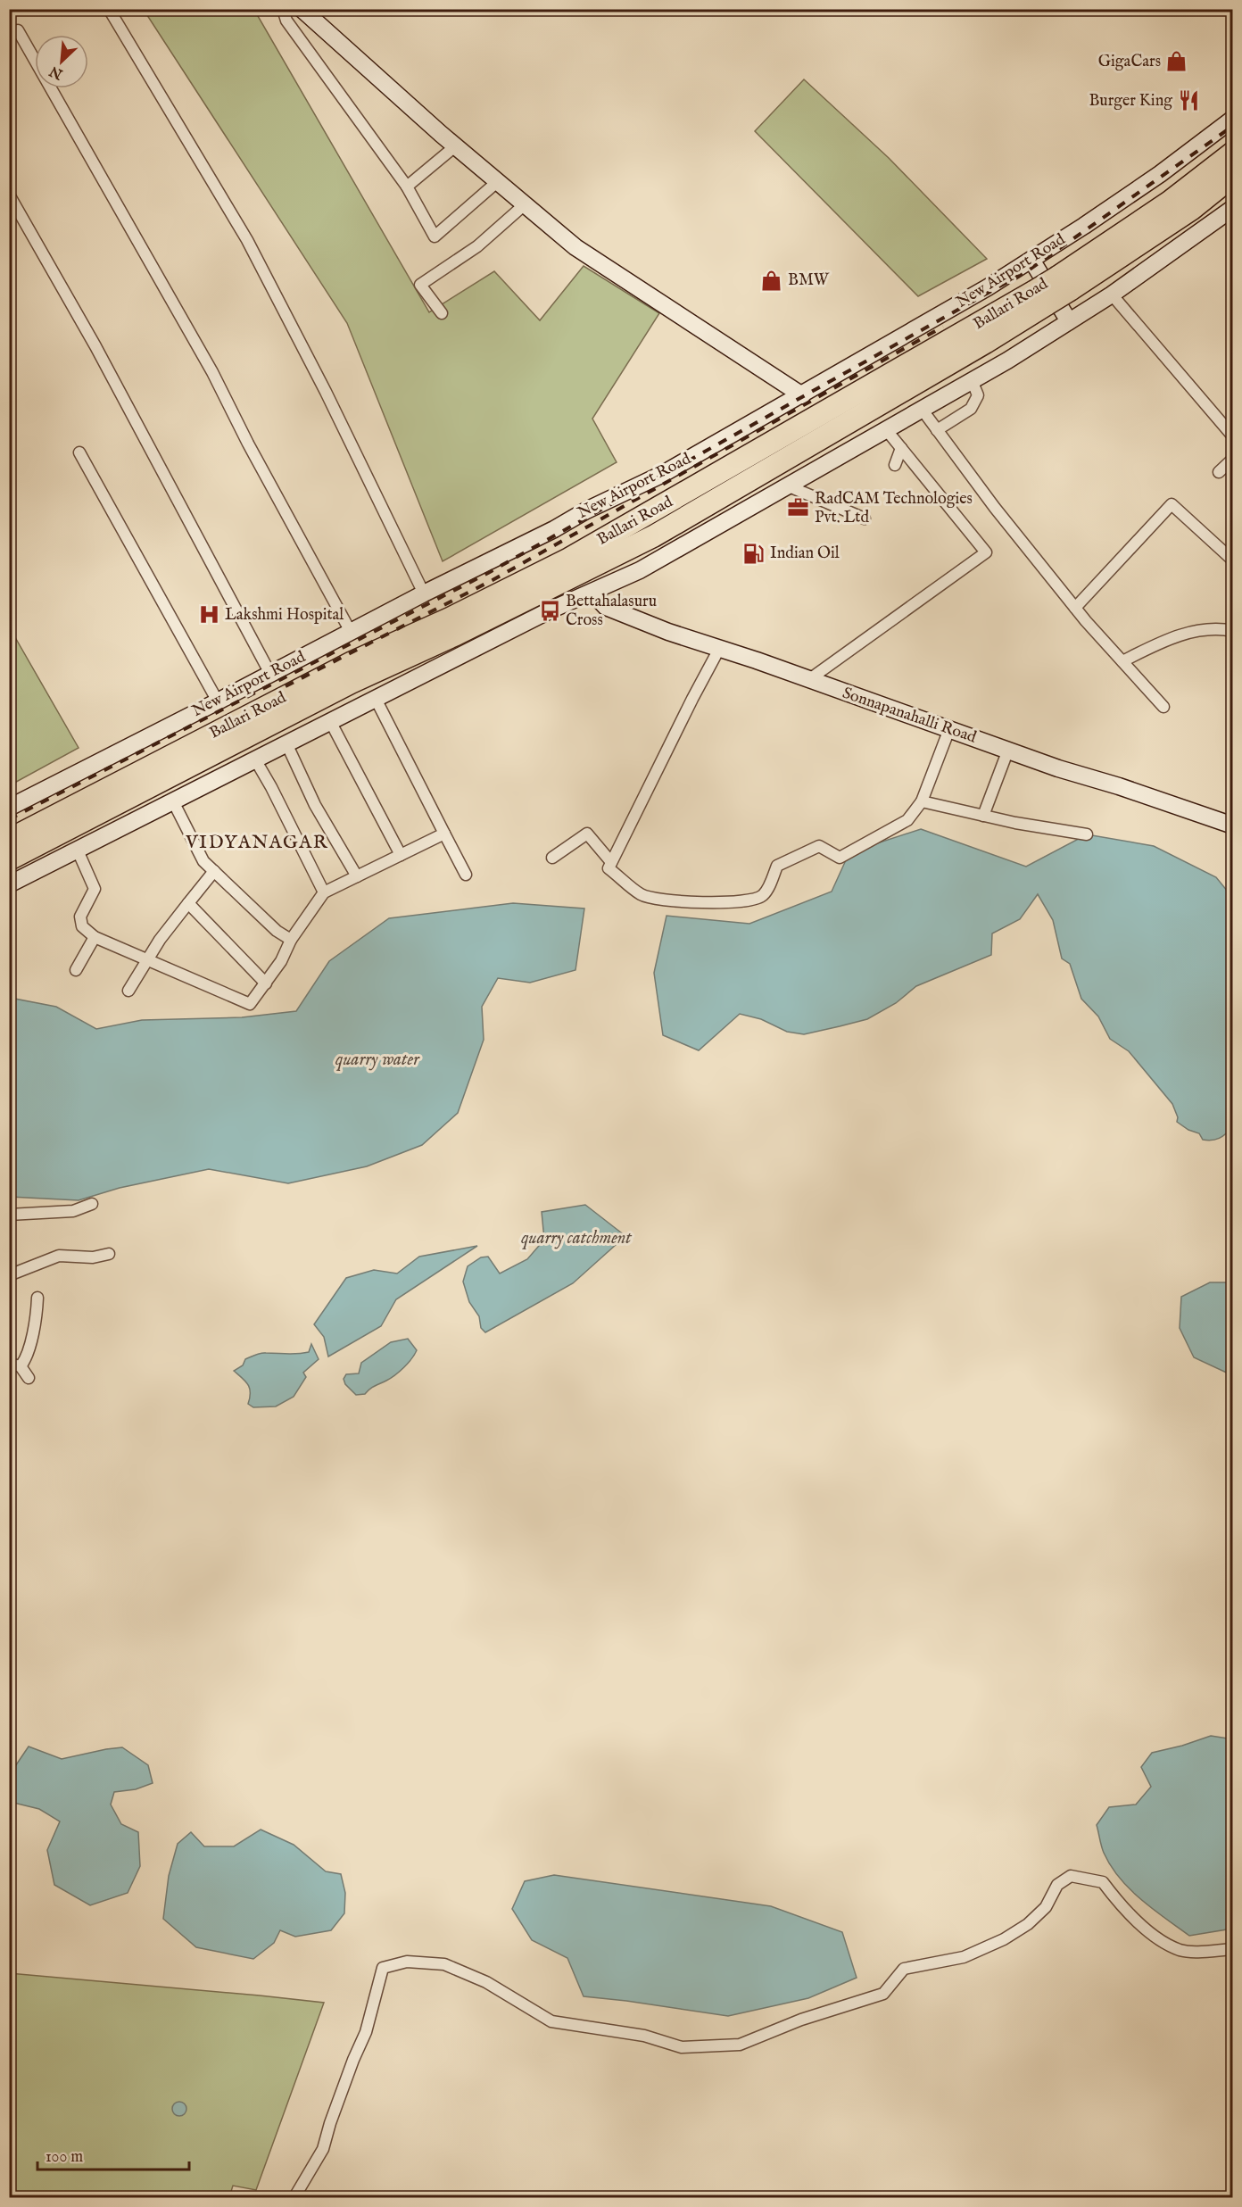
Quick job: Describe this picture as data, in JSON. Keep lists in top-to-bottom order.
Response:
{
  "streets": {
    "highway": ["Ballari Road"],
    "street": ["New Airport Road", "Sonnapanahalli Road"]
  },
  "districts": ["VIDYANAGAR"],
  "water": ["quarry water", "quarry catchment"],
  "places": {
    "shop": ["GigaCars", "BMW"],
    "restaurant": ["Burger King"],
    "office": ["RadCAM Technologies Pvt. Ltd"],
    "fuel station": ["Indian Oil"],
    "bus stop": ["Bettahalasuru Cross"],
    "hospital": ["Lakshmi Hospital"]
  },
  "scale_bar": "100 m",
  "north": "bottom left"
}
